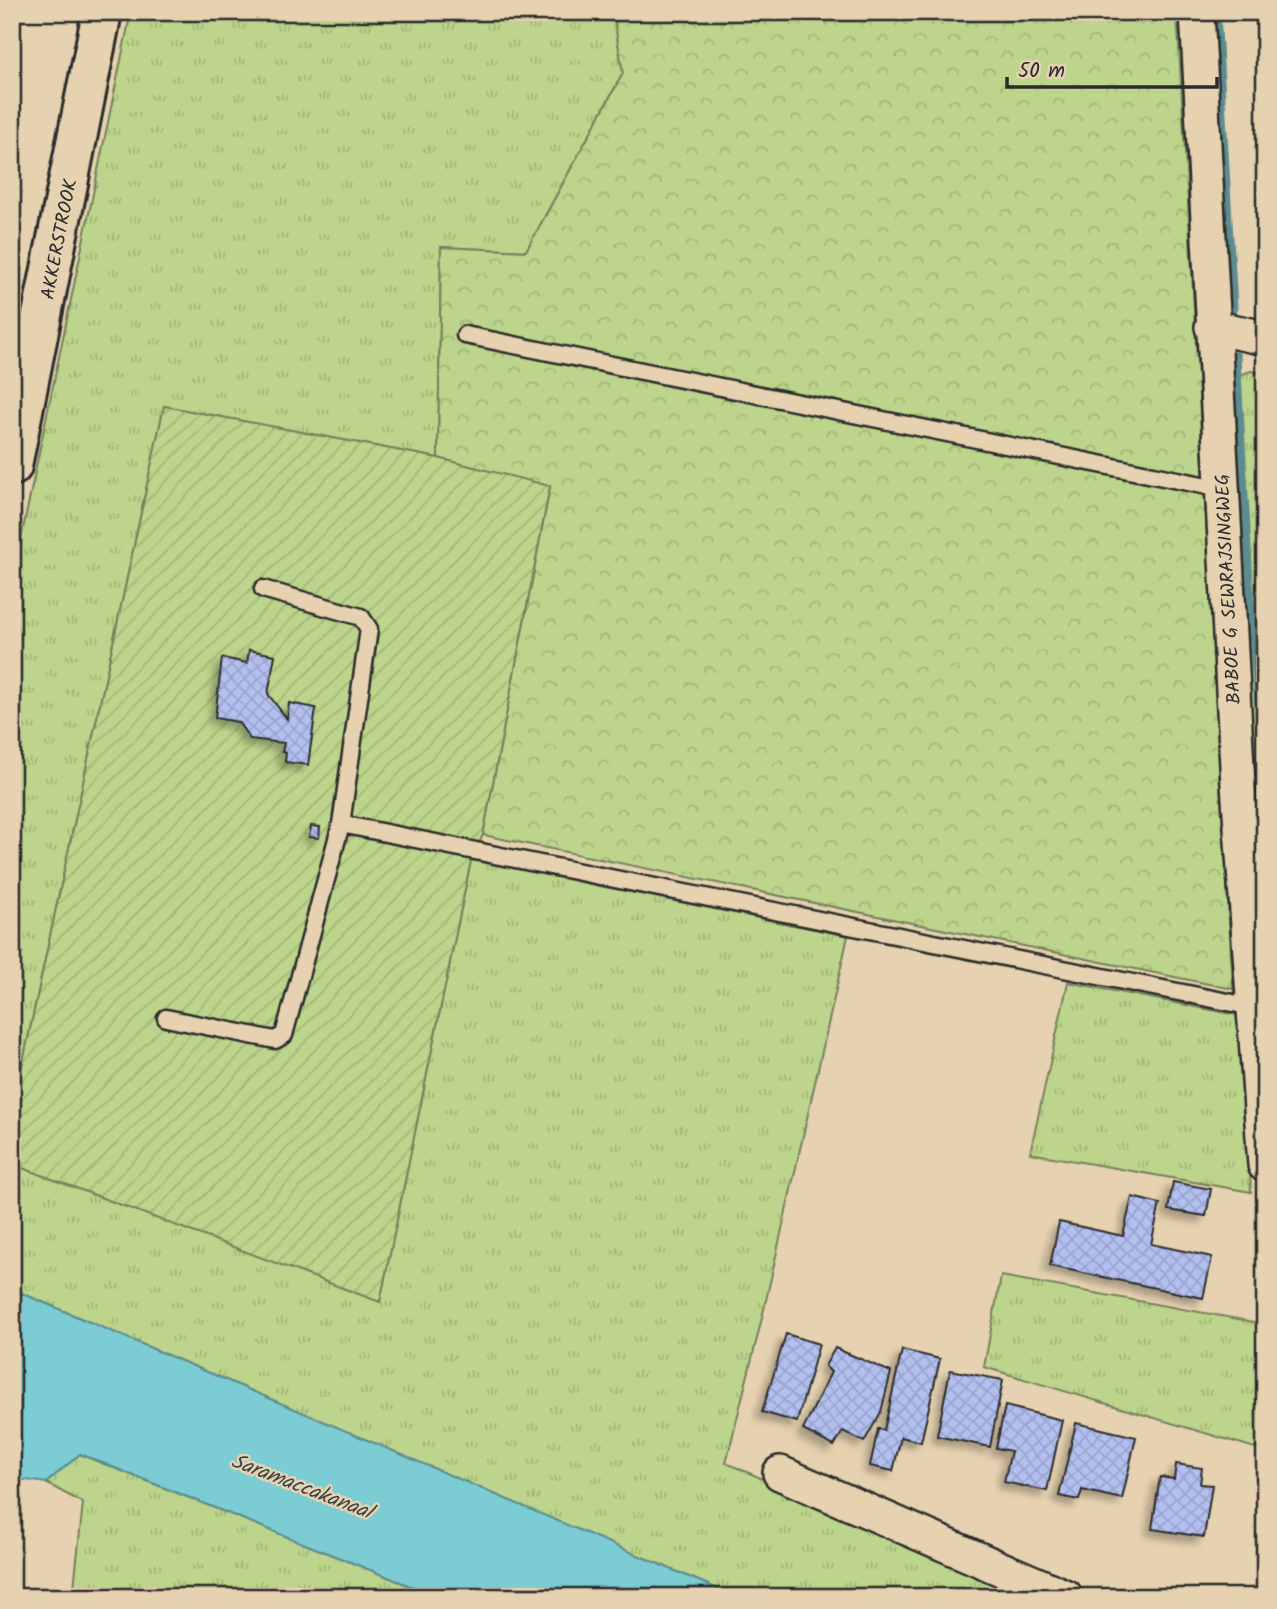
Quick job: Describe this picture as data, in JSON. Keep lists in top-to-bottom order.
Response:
{
  "streets": {
    "street": ["AKKERSTROOK", "BABOE G SEWRAJSINGWEG"]
  },
  "water": ["Saramaccakanaal"],
  "scale_bar": "50 m"
}
